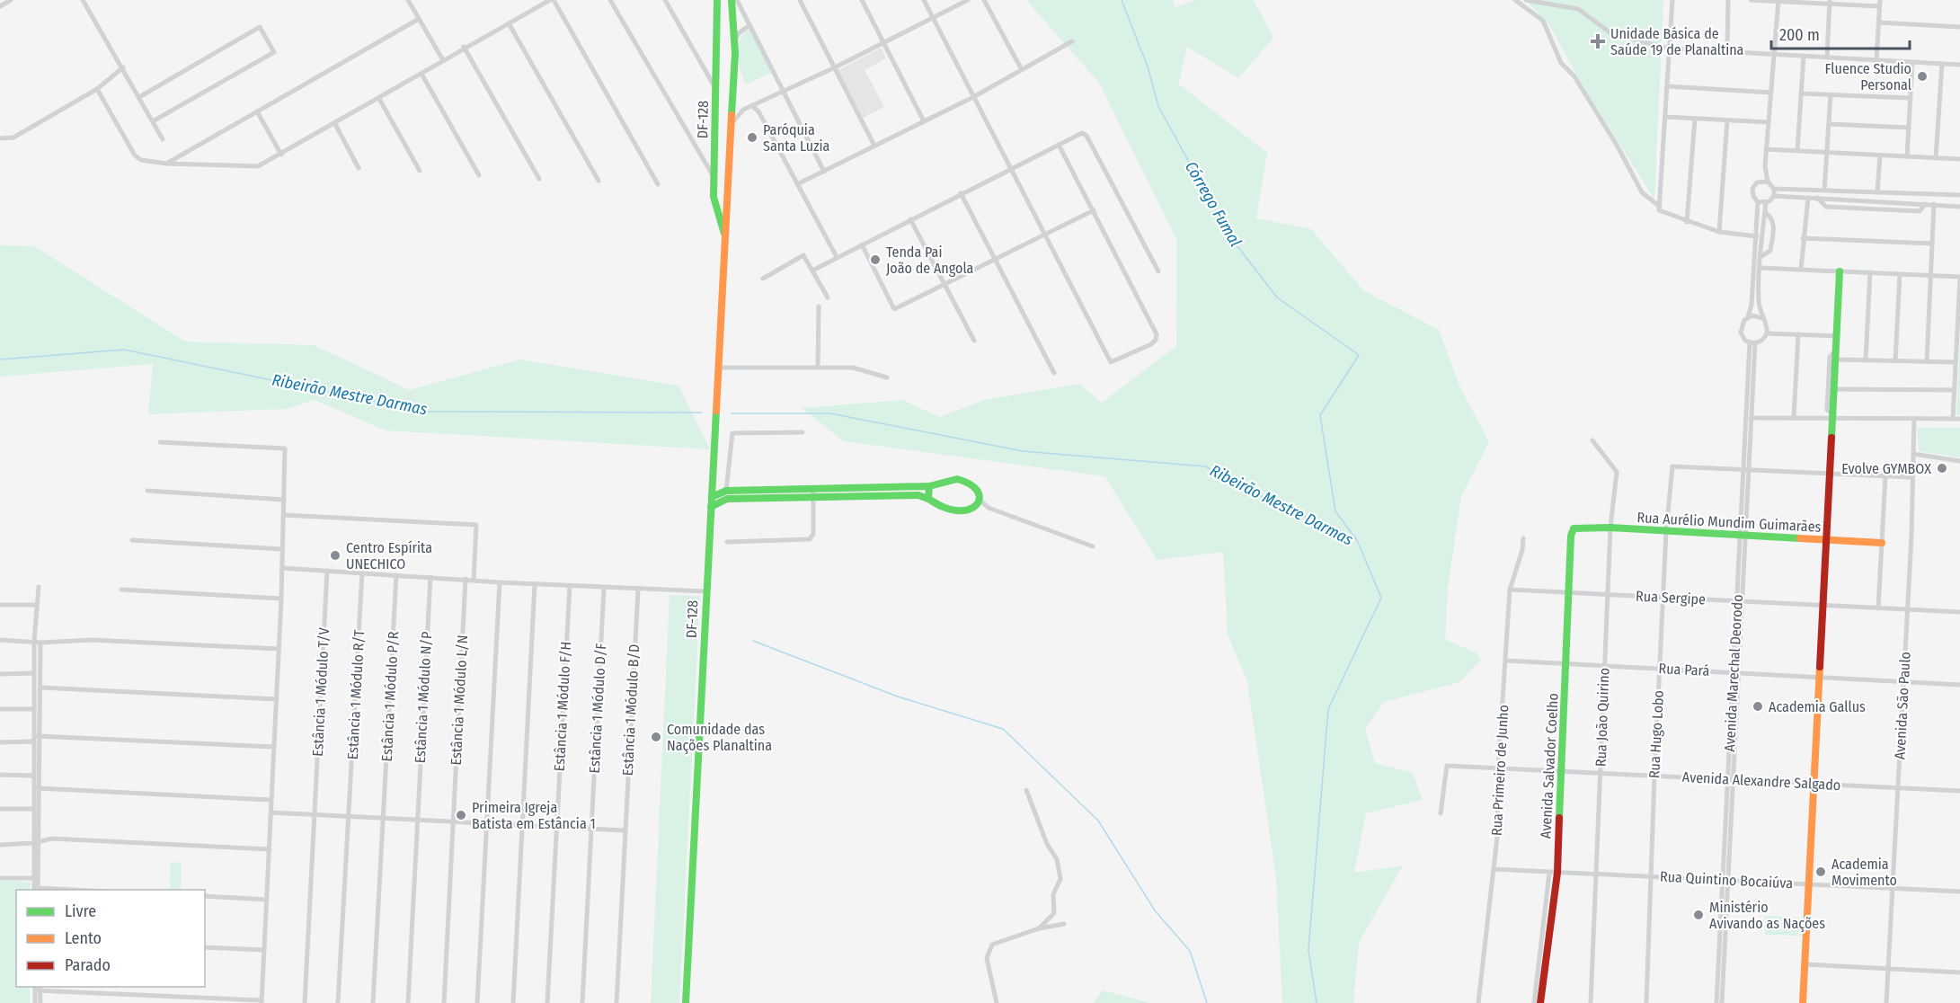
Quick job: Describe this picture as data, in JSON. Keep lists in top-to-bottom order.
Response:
{
  "streets": {
    "street": [
      "DF-128",
      "Rua Aurélio Mundim Guimarães",
      "Rua Sergipe",
      "Rua Pará",
      "Avenida Marechal Deorodo",
      "Estância 1 Módulo T/V",
      "Estância 1 Módulo R/T",
      "Estância 1 Módulo P/R",
      "Estância 1 Módulo N/P",
      "Estância 1 Módulo L/N",
      "Avenida São Paulo",
      "Estância 1 Módulo F/H",
      "Estância 1 Módulo D/F",
      "Estância 1 Módulo B/D",
      "Rua João Quirino",
      "Rua Hugo Lobo",
      "Avenida Salvador Coelho",
      "Rua Primeiro de Junho",
      "Avenida Alexandre Salgado",
      "Rua Quintino Bocaiúva"
    ]
  },
  "crossings": [
    ["Rua Aurélio Mundim Guimarães", "Avenida Marechal Deorodo"],
    ["Rua Aurélio Mundim Guimarães", "Rua João Quirino"],
    ["Rua Aurélio Mundim Guimarães", "Rua Hugo Lobo"],
    ["Rua Aurélio Mundim Guimarães", "Avenida Salvador Coelho"],
    ["Rua Sergipe", "Avenida Marechal Deorodo"],
    ["Rua Sergipe", "Avenida São Paulo"],
    ["Rua Sergipe", "Rua João Quirino"],
    ["Rua Sergipe", "Rua Hugo Lobo"],
    ["Rua Sergipe", "Avenida Salvador Coelho"],
    ["Rua Sergipe", "Rua Primeiro de Junho"],
    ["Rua Pará", "Avenida Marechal Deorodo"],
    ["Rua Pará", "Avenida São Paulo"],
    ["Rua Pará", "Rua João Quirino"],
    ["Rua Pará", "Rua Hugo Lobo"],
    ["Rua Pará", "Avenida Salvador Coelho"],
    ["Rua Pará", "Rua Primeiro de Junho"],
    ["Avenida Marechal Deorodo", "Rua Hugo Lobo"],
    ["Avenida Marechal Deorodo", "Avenida Alexandre Salgado"],
    ["Avenida Marechal Deorodo", "Rua Quintino Bocaiúva"],
    ["Avenida São Paulo", "Avenida Alexandre Salgado"],
    ["Avenida São Paulo", "Rua Quintino Bocaiúva"],
    ["Rua João Quirino", "Avenida Alexandre Salgado"],
    ["Rua João Quirino", "Rua Quintino Bocaiúva"],
    ["Rua Hugo Lobo", "Avenida Alexandre Salgado"],
    ["Rua Hugo Lobo", "Rua Quintino Bocaiúva"],
    ["Avenida Salvador Coelho", "Avenida Alexandre Salgado"],
    ["Avenida Salvador Coelho", "Rua Quintino Bocaiúva"],
    ["Rua Primeiro de Junho", "Avenida Alexandre Salgado"],
    ["Rua Primeiro de Junho", "Rua Quintino Bocaiúva"]
  ],
  "water": ["Córrego Fumal", "Ribeirão Mestre Darmas"],
  "places": {
    "health": ["Unidade Básica de Saúde 19 de Planaltina"],
    "other": [
      "Fluence Studio Personal",
      "Paróquia Santa Luzia",
      "Tenda Pai João de Angola",
      "Evolve GYMBOX",
      "Centro Espírita UNECHICO",
      "Academia Gallus",
      "Comunidade das Nações Planaltina",
      "Primeira Igreja Batista em Estância 1",
      "Academia Movimento",
      "Ministério Avivando as Nações"
    ]
  },
  "legend": ["Livre", "Lento", "Parado"],
  "scale_bar": "200 m"
}
